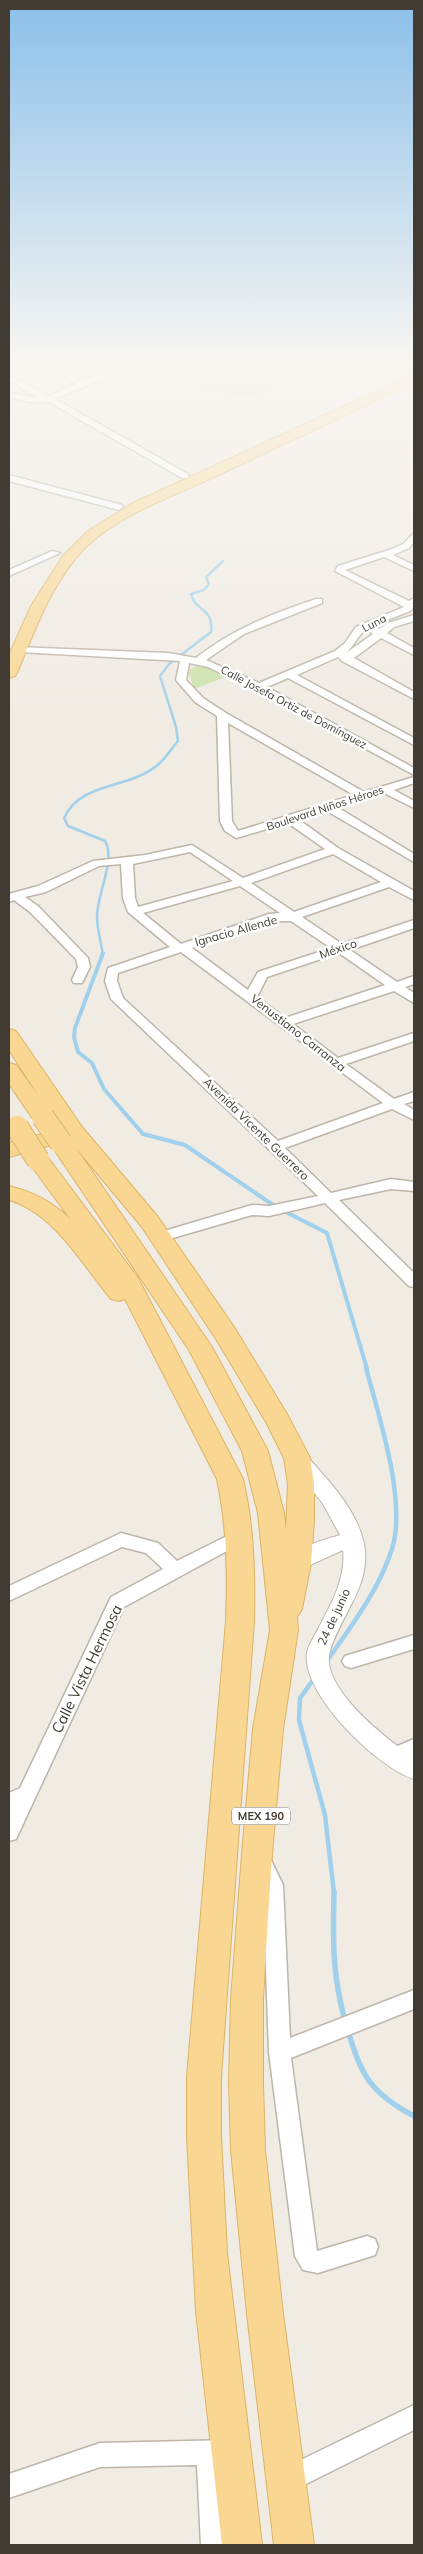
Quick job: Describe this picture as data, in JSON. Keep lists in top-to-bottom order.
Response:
{
  "streets": {
    "main road": ["MEX 190"],
    "street": [
      "Luna",
      "Calle Josefa Ortiz de Domínguez",
      "Boulevard Niños Héroes",
      "Ignacio Allende",
      "México",
      "Venustiano Carranza",
      "Avenida Vicente Guerrero",
      "24 de junio",
      "Calle Vista Hermosa"
    ]
  },
  "crossings": [
    ["Ignacio Allende", "Venustiano Carranza"],
    ["Ignacio Allende", "Avenida Vicente Guerrero"],
    ["México", "Venustiano Carranza"],
    ["Calle Vista Hermosa", "MEX 190"]
  ]
}
